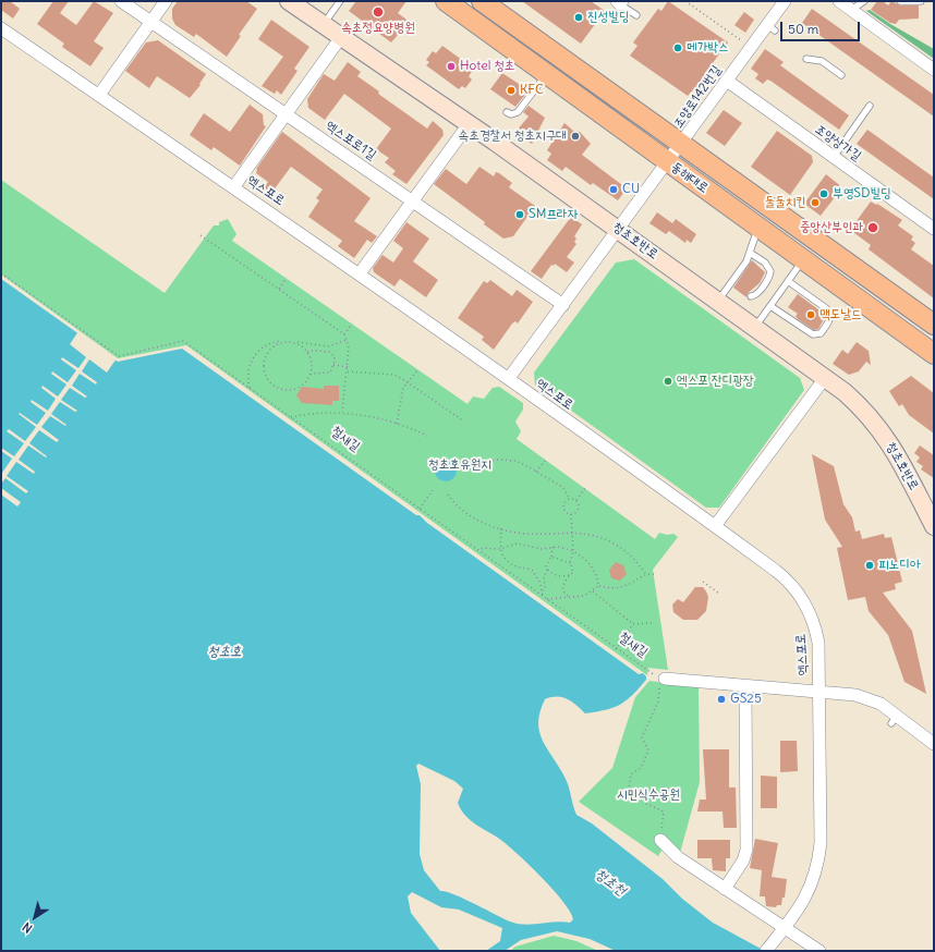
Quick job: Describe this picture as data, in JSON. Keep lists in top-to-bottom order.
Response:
{
  "streets": {
    "main road": ["동해대로"],
    "street": [
      "조양로142번길",
      "엑스포로1길",
      "조양상가길",
      "엑스포로",
      "청초호반로"
    ],
    "path": ["철새길"]
  },
  "crossings": [
    ["조양로142번길", "엑스포로1길"],
    ["조양로142번길", "조양상가길"],
    ["조양로142번길", "동해대로"],
    ["조양로142번길", "엑스포로"],
    ["조양로142번길", "청초호반로"]
  ],
  "water": ["청초호", "청초천"],
  "parks": ["청초호유원지", "시민식수공원"],
  "places": [
    "속초정요양병원",
    "진성빌딩",
    "메가박스",
    "Hotel 청초",
    "KFC",
    "속초경찰서 청초지구대",
    "CU",
    "부영SD빌딩",
    "둘둘치킨",
    "SM프라자",
    "중앙산부인과",
    "맥도날드",
    "엑스포 잔디광장",
    "피노디아",
    "GS25"
  ],
  "scale_bar": "50 m",
  "north": "bottom left"
}
